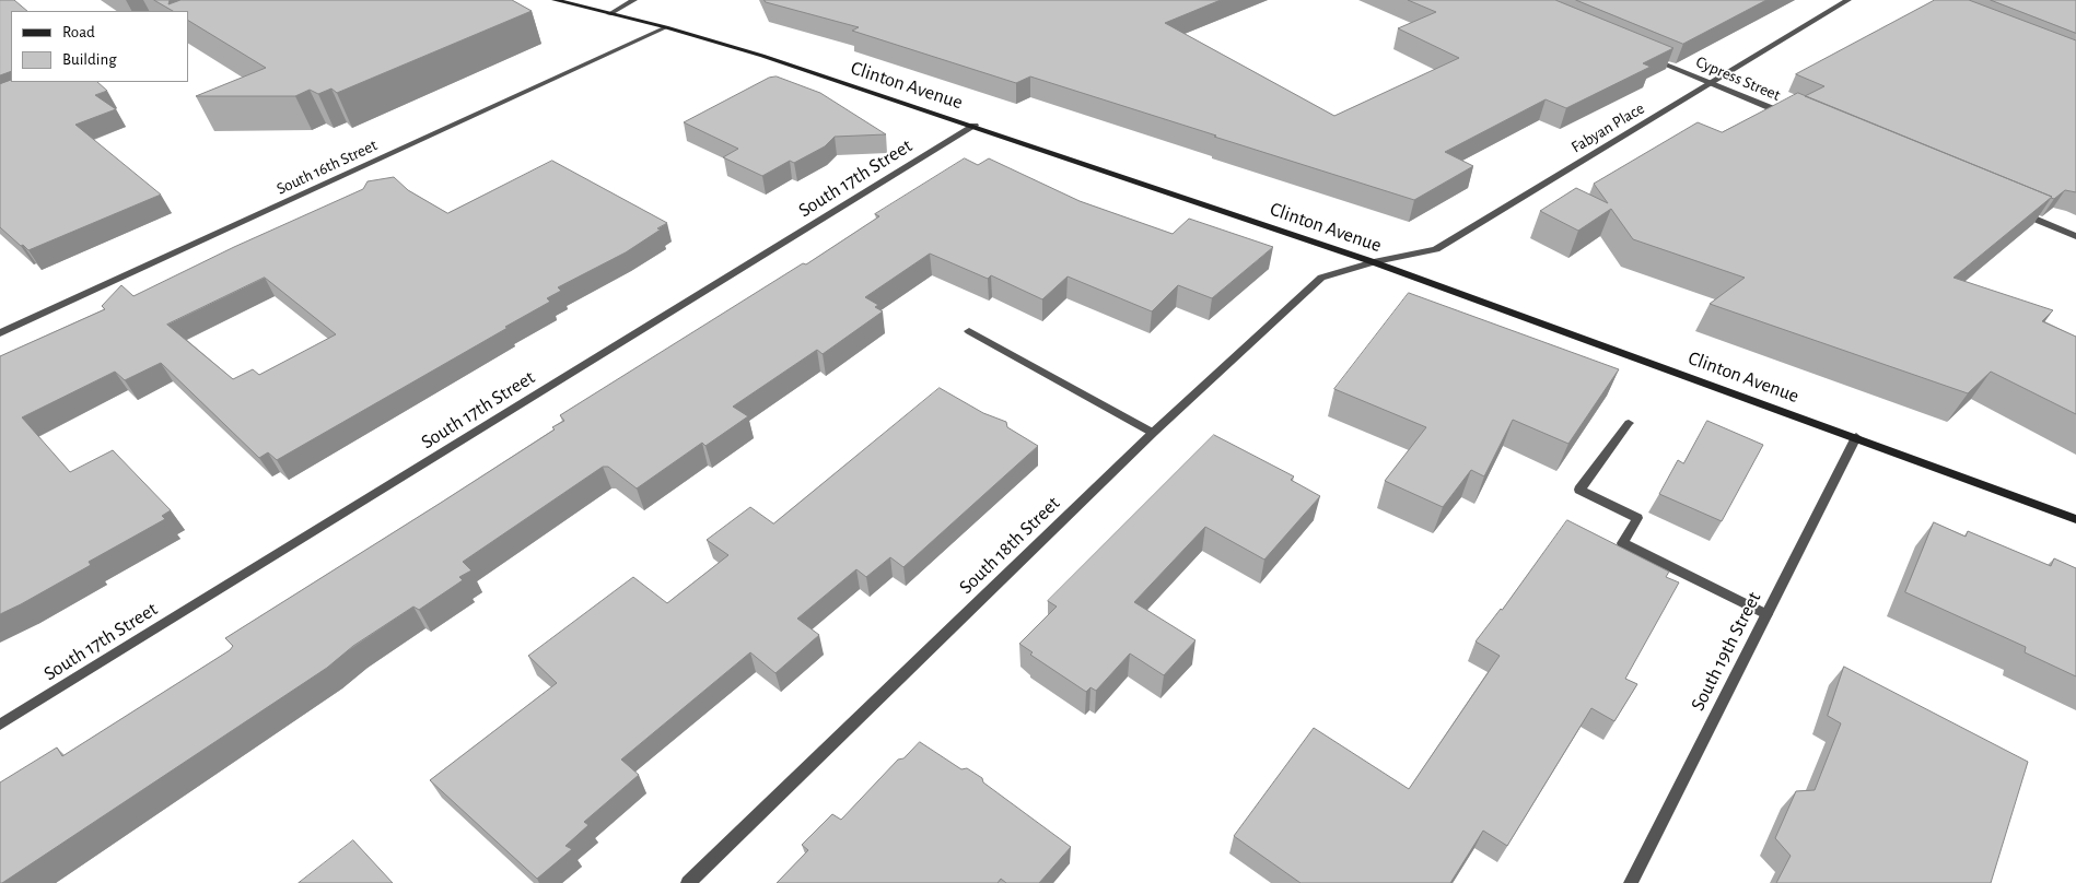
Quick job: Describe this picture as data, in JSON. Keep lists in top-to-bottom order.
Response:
{
  "streets": {
    "main road": ["Clinton Avenue"],
    "street": [
      "Cypress Street",
      "Fabyan Place",
      "South 16th Street",
      "South 17th Street",
      "South 18th Street",
      "South 19th Street"
    ]
  },
  "crossings": [
    ["Cypress Street", "Fabyan Place"],
    ["Clinton Avenue", "Fabyan Place"],
    ["Clinton Avenue", "South 16th Street"],
    ["Clinton Avenue", "South 17th Street"],
    ["Clinton Avenue", "South 18th Street"],
    ["Clinton Avenue", "South 19th Street"],
    ["Fabyan Place", "South 18th Street"]
  ],
  "legend": ["Road", "Building"]
}
